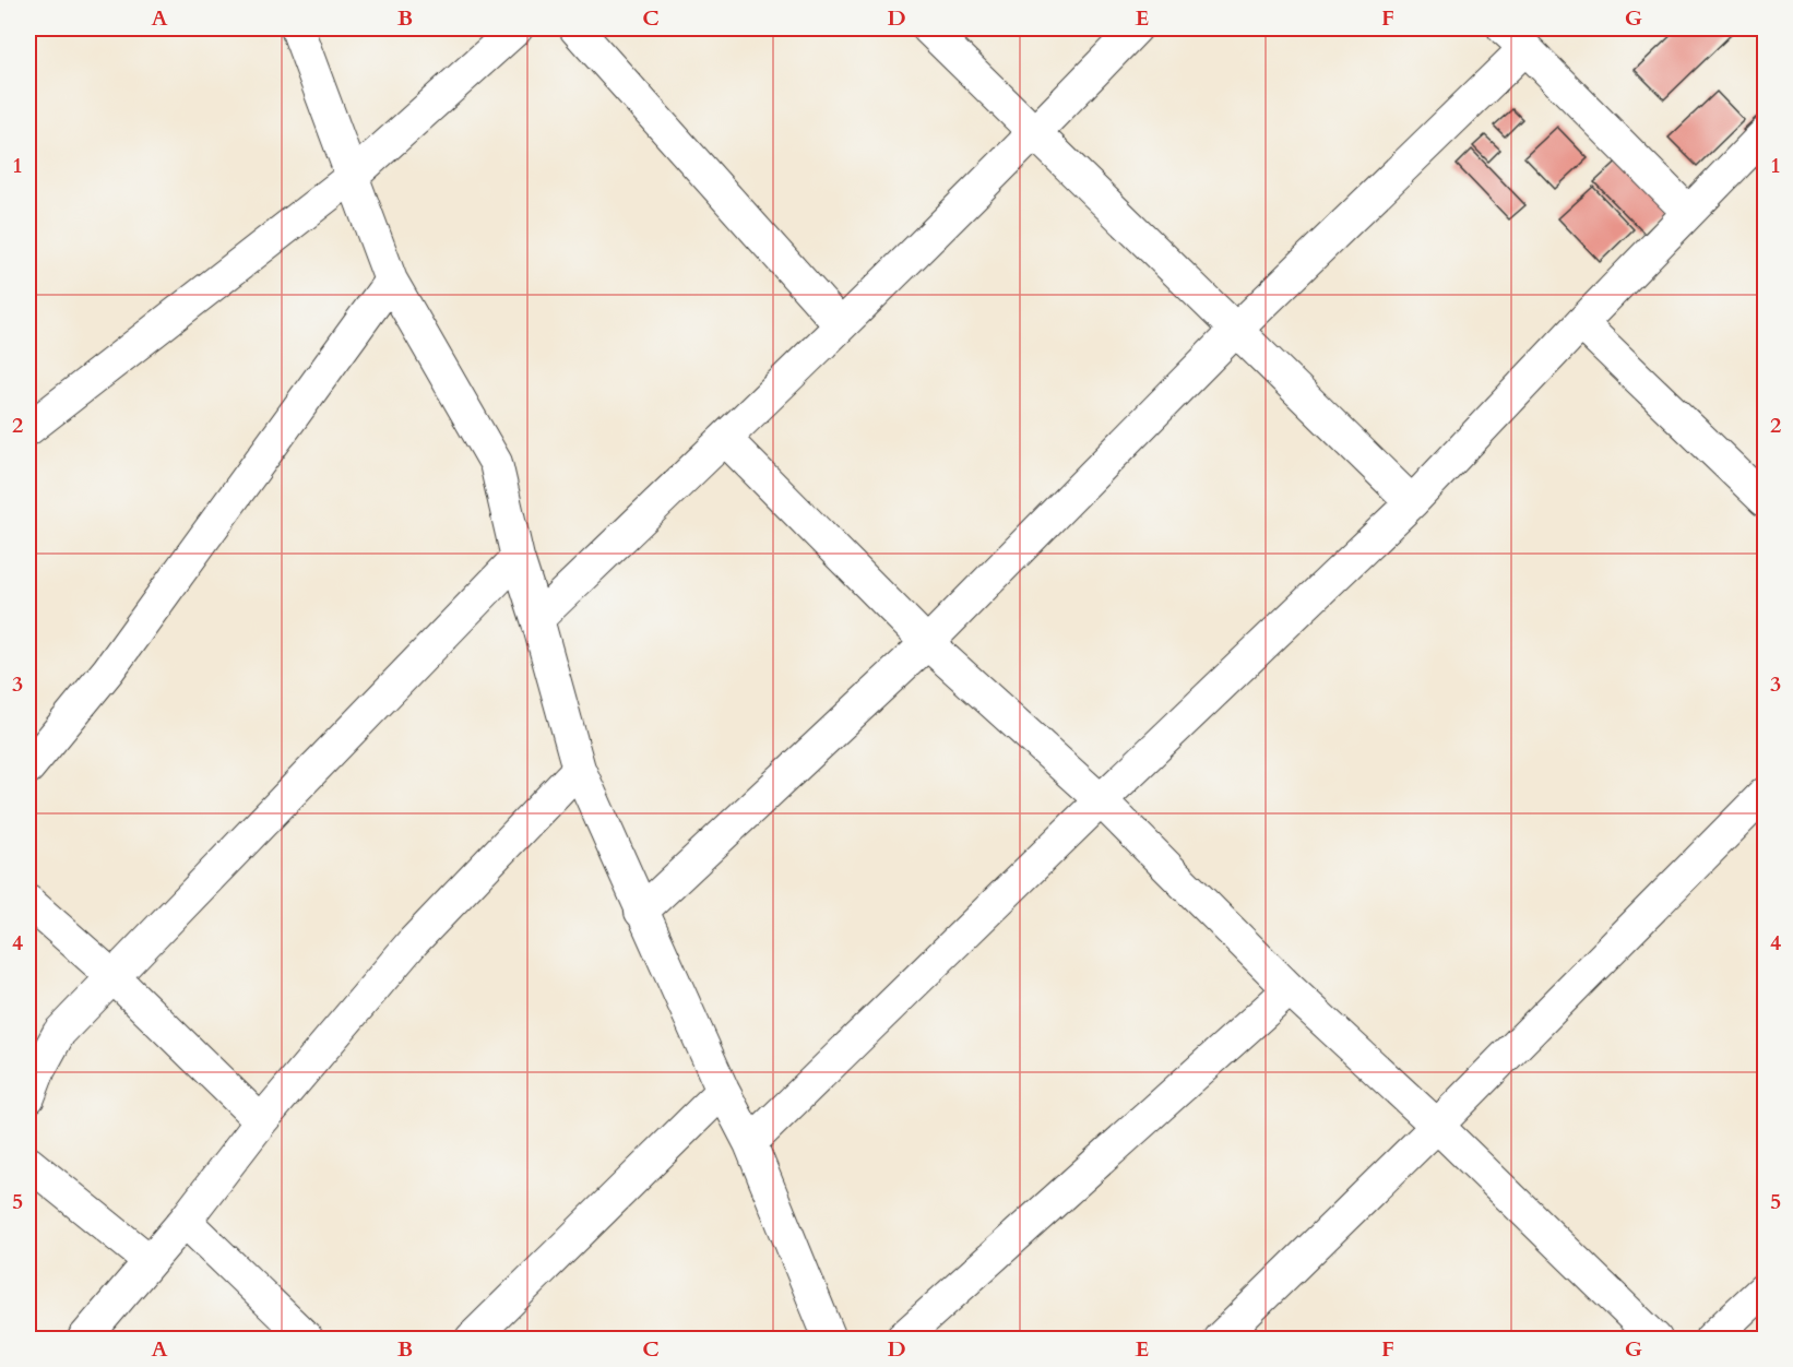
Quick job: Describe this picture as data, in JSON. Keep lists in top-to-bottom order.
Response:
{
  "grid": {
    "columns": [
      "A",
      "B",
      "C",
      "D",
      "E",
      "F",
      "G"
    ],
    "rows": [
      "1",
      "2",
      "3",
      "4",
      "5"
    ]
  }
}
